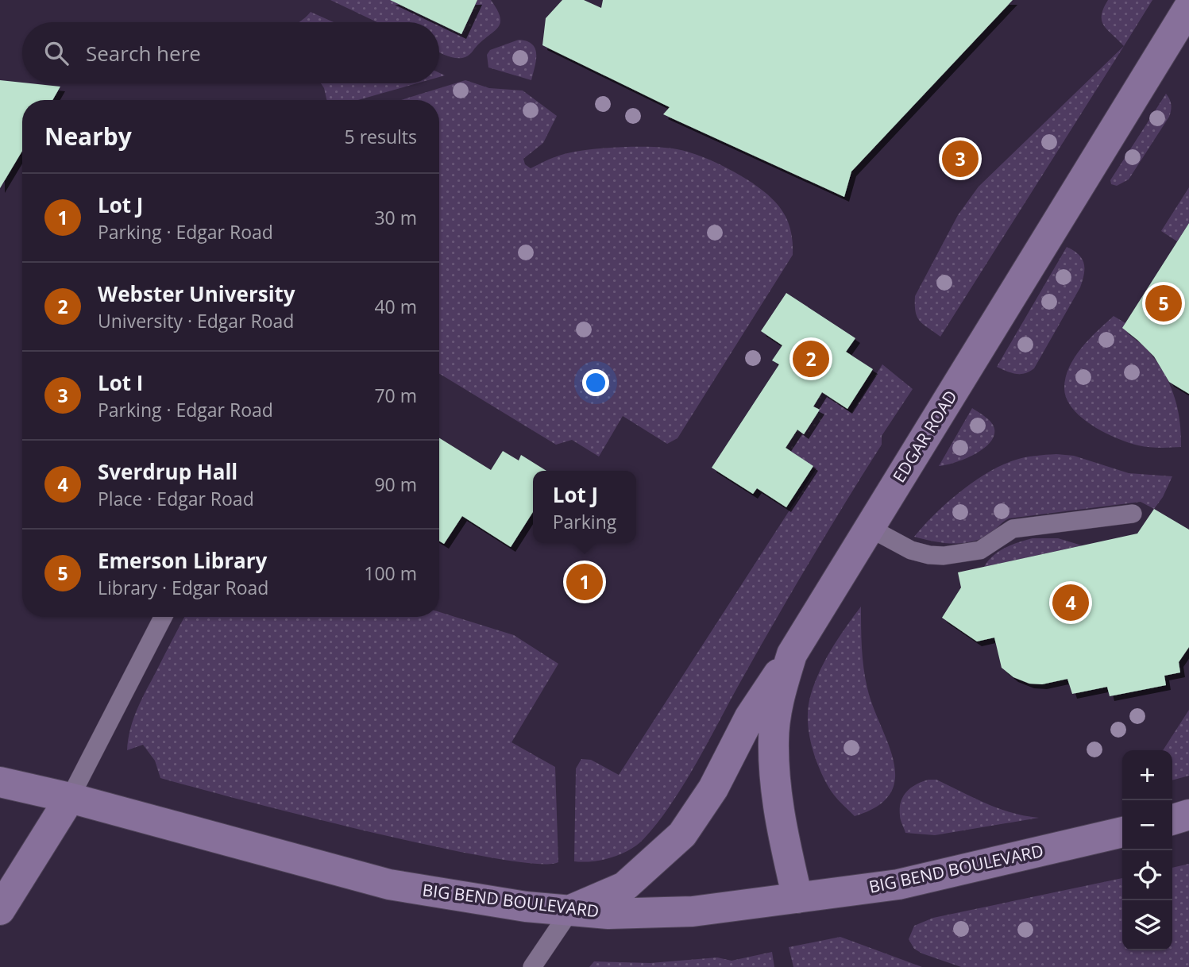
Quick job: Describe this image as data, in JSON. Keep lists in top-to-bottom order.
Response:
{
  "streets": {
    "main road": ["EDGAR ROAD", "BIG BEND BOULEVARD"]
  },
  "crossings": [
    ["EDGAR ROAD", "BIG BEND BOULEVARD"]
  ],
  "page": {
    "search": "Search here",
    "heading": ["Nearby", "5 results"],
    "pins": [
      "3",
      "5",
      "2",
      "1",
      "4"
    ],
    "list": [
      {
        "mark": "1",
        "name": "Lot J",
        "note": "Parking · Edgar Road",
        "value": "30 m"
      },
      {
        "mark": "2",
        "name": "Webster University",
        "note": "University · Edgar Road",
        "value": "40 m"
      },
      {
        "mark": "3",
        "name": "Lot I",
        "note": "Parking · Edgar Road",
        "value": "70 m"
      },
      {
        "mark": "4",
        "name": "Sverdrup Hall",
        "note": "Place · Edgar Road",
        "value": "90 m"
      },
      {
        "mark": "5",
        "name": "Emerson Library",
        "note": "Library · Edgar Road",
        "value": "100 m"
      }
    ],
    "popup": ["Lot J", "Parking"],
    "map_buttons": ["+", "−"]
  }
}
